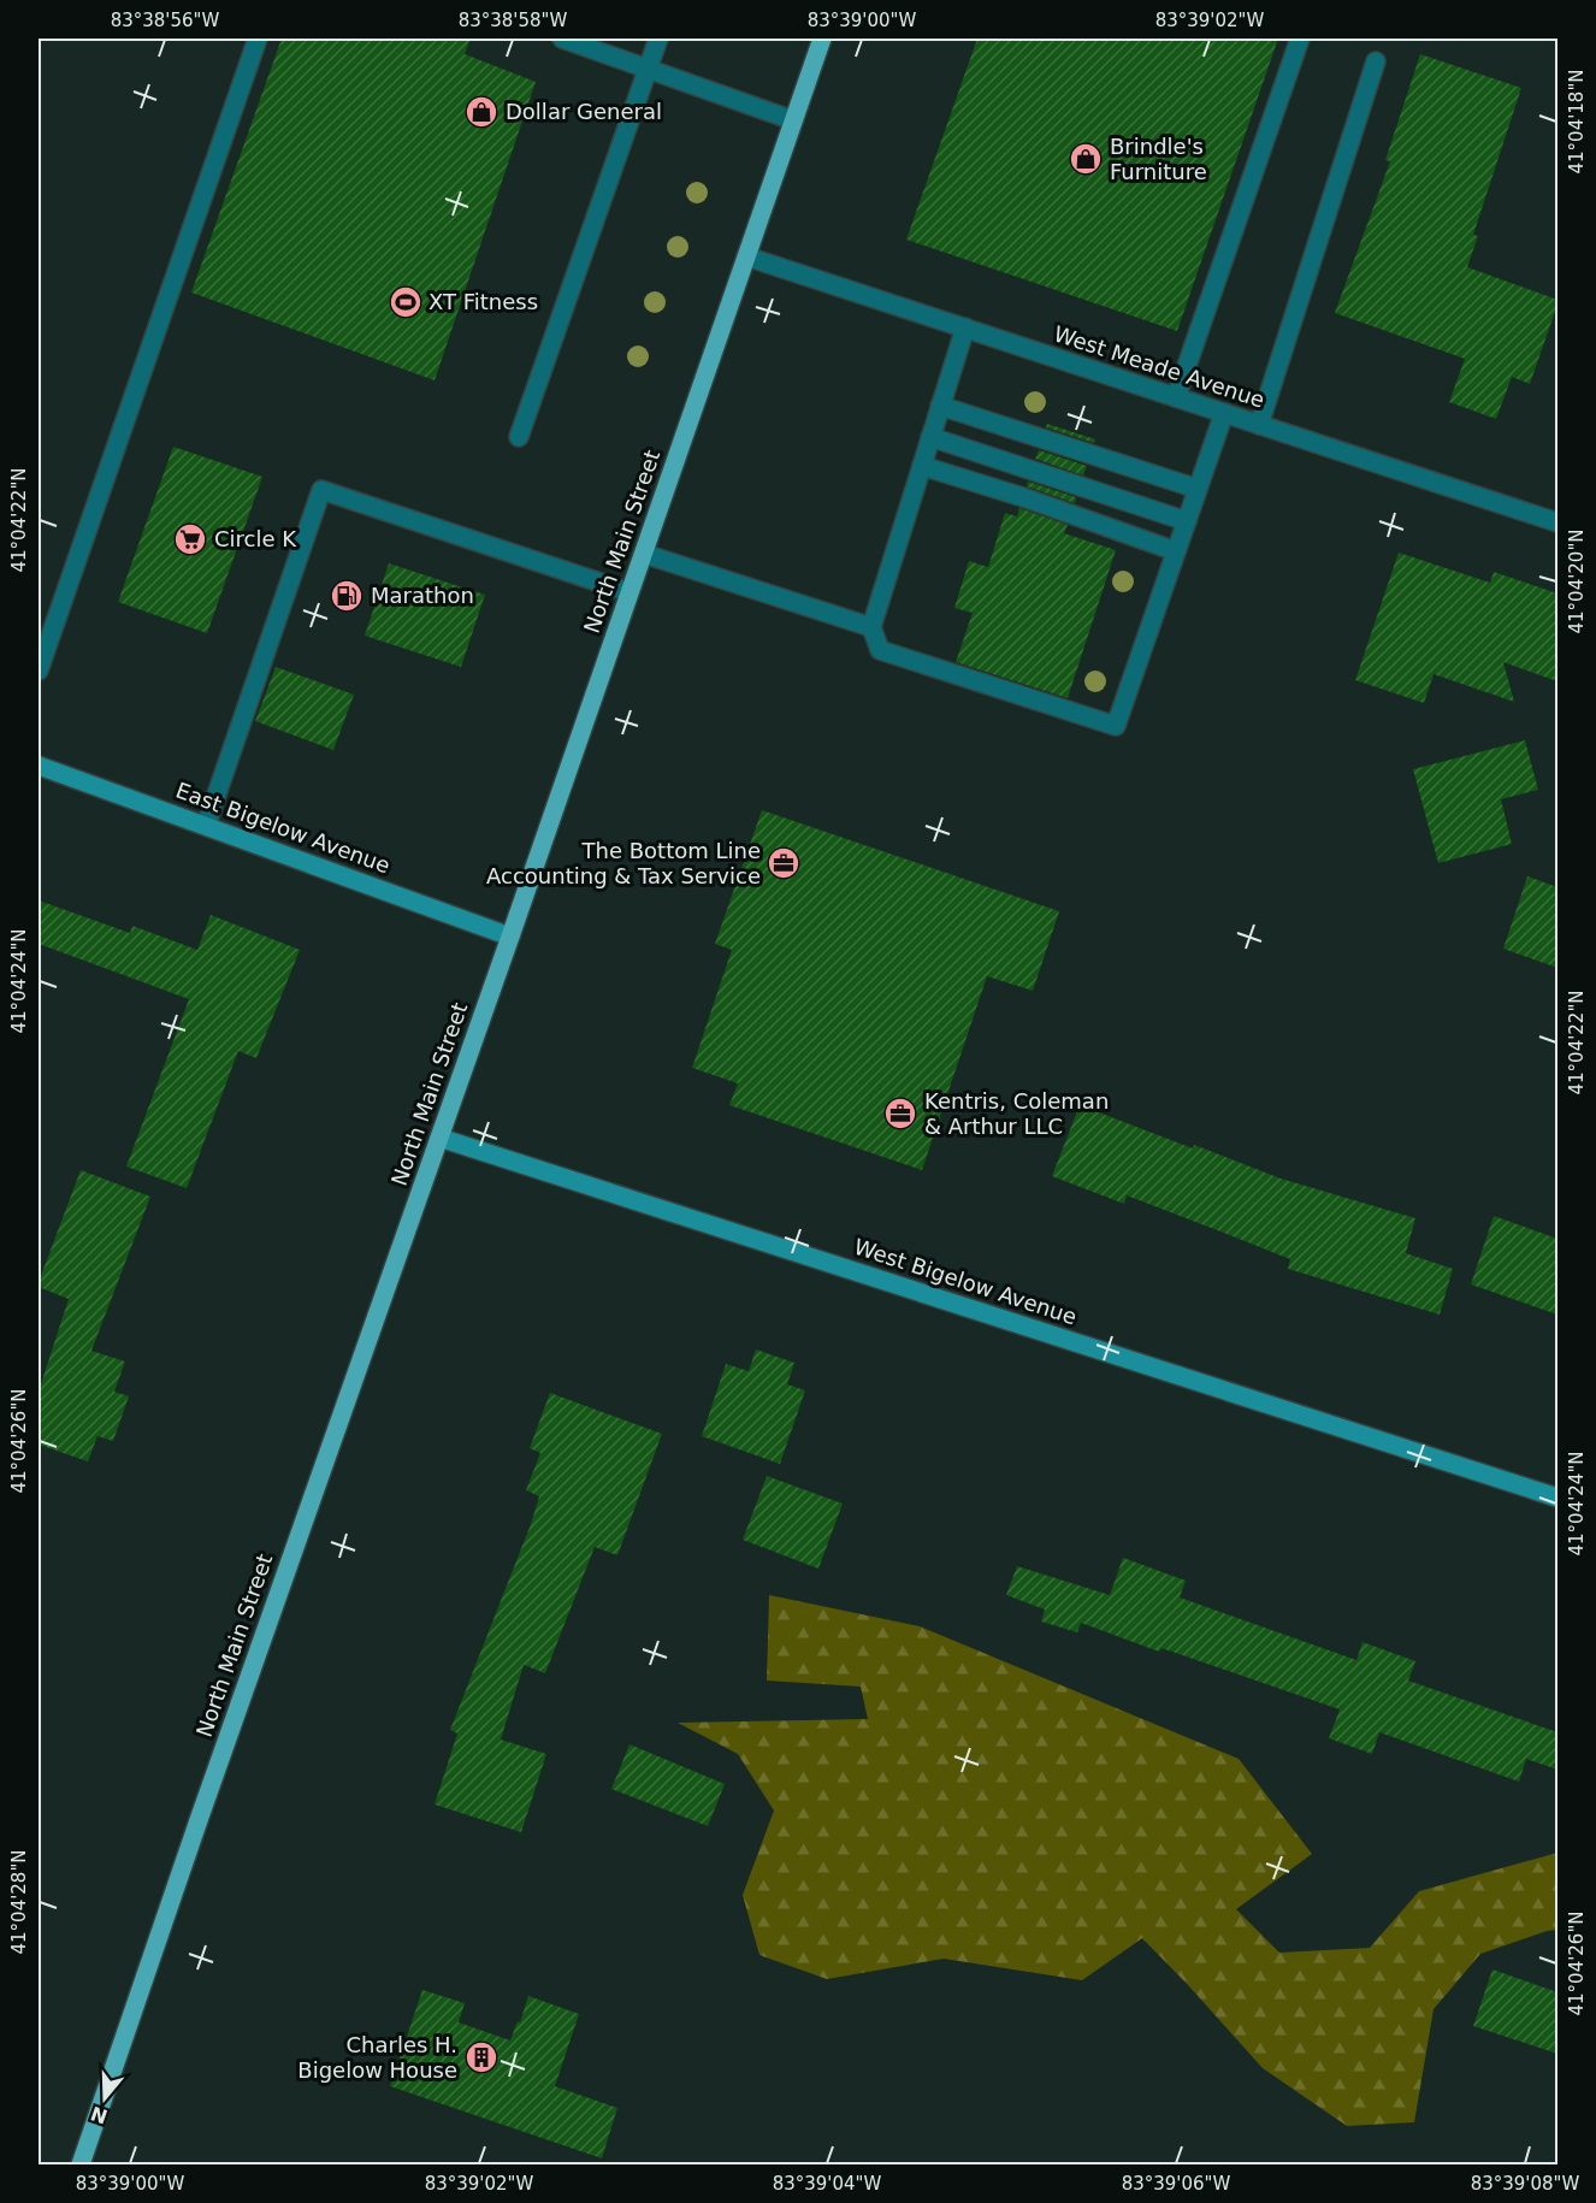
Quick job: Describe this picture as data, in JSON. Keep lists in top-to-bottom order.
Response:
{
  "streets": {
    "main road": ["North Main Street", "East Bigelow Avenue", "West Bigelow Avenue"],
    "street": ["West Meade Avenue"]
  },
  "crossings": [
    ["West Meade Avenue", "North Main Street"],
    ["North Main Street", "East Bigelow Avenue"],
    ["North Main Street", "West Bigelow Avenue"]
  ],
  "places": {
    "shop": ["Dollar General", "Brindle's Furniture"],
    "sports": ["XT Fitness"],
    "supermarket": ["Circle K"],
    "fuel station": ["Marathon"],
    "office": ["The Bottom Line Accounting & Tax Service", "Kentris, Coleman & Arthur LLC"],
    "building": ["Charles H. Bigelow House"]
  },
  "north": "bottom",
  "coordinates": [
    "83°38'56\"W",
    "83°38'58\"W",
    "83°39'00\"W",
    "83°39'02\"W",
    "41°04'18\"N",
    "41°04'22\"N",
    "41°04'20\"N",
    "41°04'24\"N",
    "41°04'26\"N",
    "41°04'28\"N",
    "83°39'04\"W",
    "83°39'06\"W",
    "83°39'08\"W"
  ]
}
